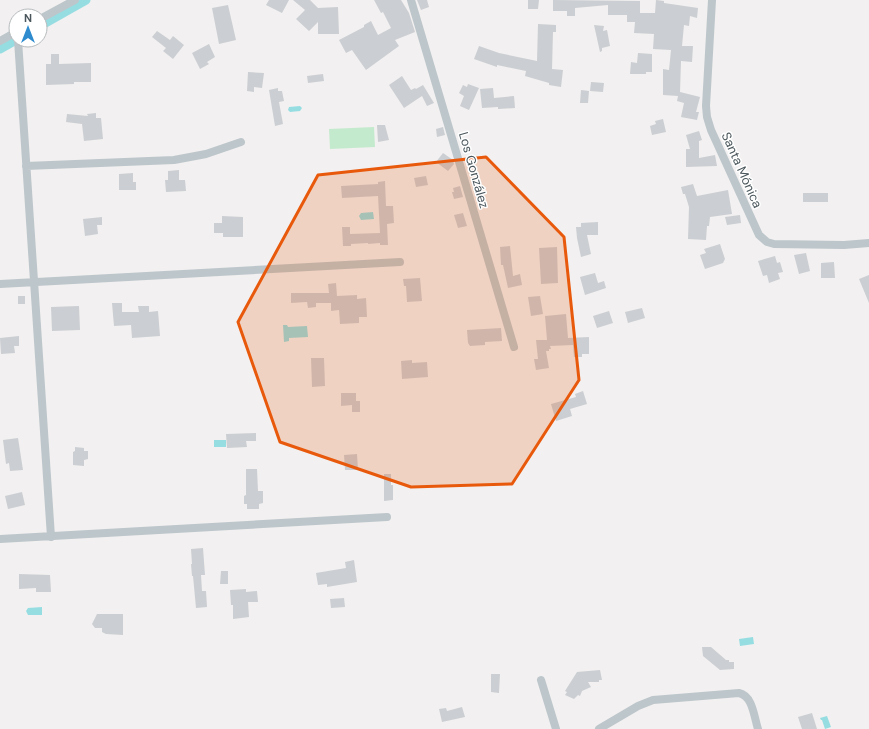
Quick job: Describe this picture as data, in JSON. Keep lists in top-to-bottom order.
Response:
{
  "streets": {
    "street": ["Los González", "Santa Mónica"]
  },
  "north": "top"
}
